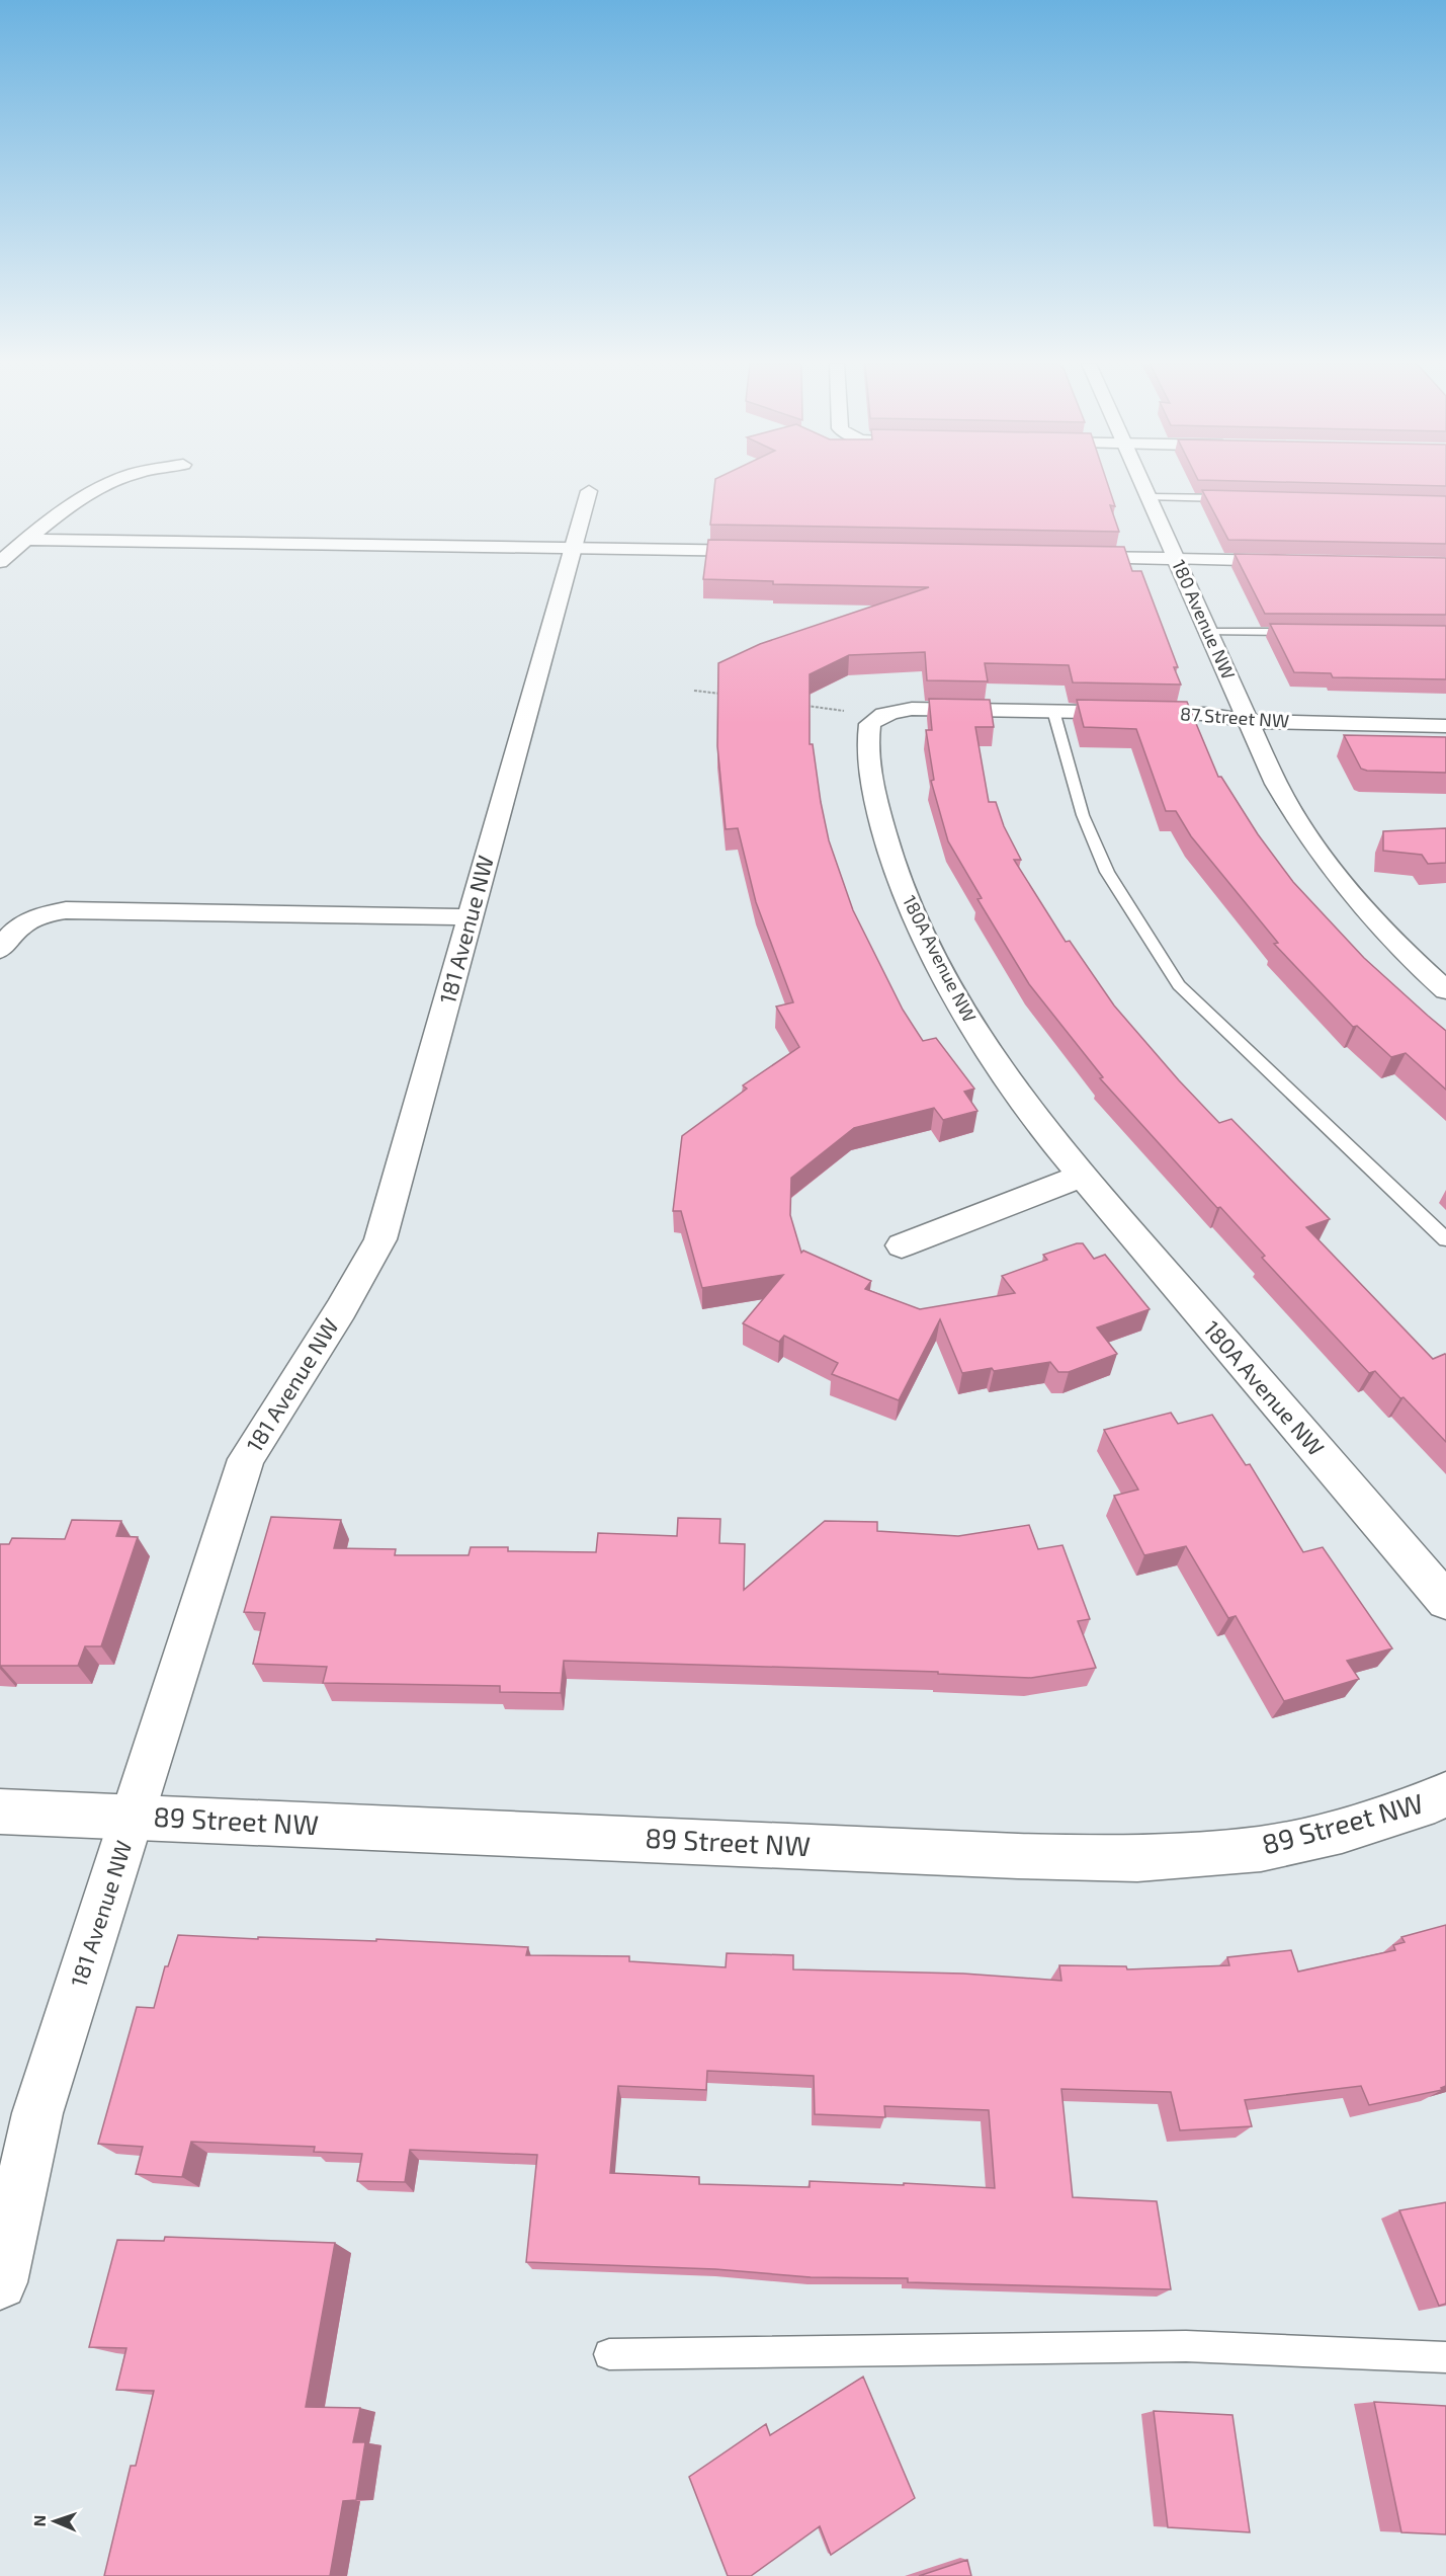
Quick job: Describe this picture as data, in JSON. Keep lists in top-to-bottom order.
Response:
{
  "streets": {
    "street": [
      "180 Avenue NW",
      "87 Street NW",
      "181 Avenue NW",
      "180A Avenue NW",
      "89 Street NW"
    ]
  },
  "crossings": [
    ["180 Avenue NW", "87 Street NW"],
    ["87 Street NW", "180A Avenue NW"],
    ["181 Avenue NW", "89 Street NW"]
  ],
  "north": "left"
}
